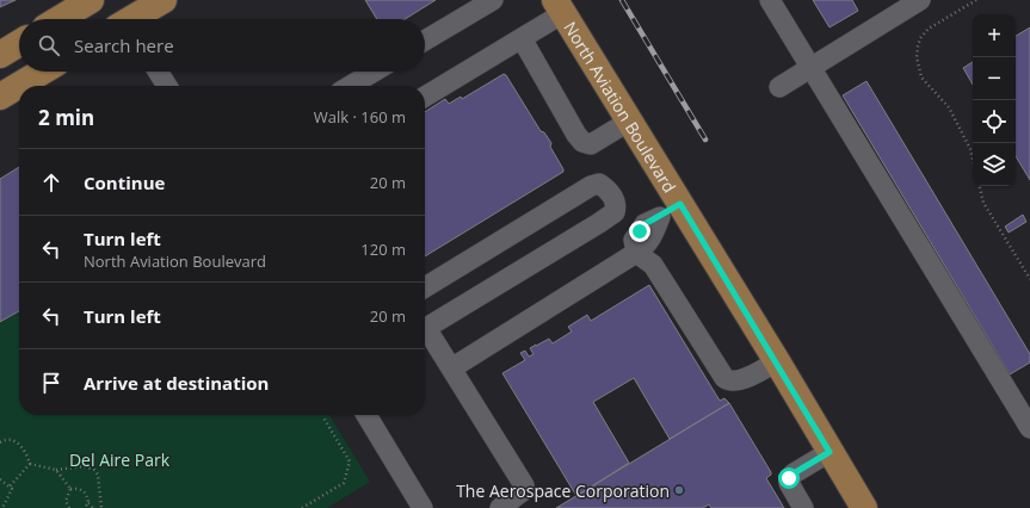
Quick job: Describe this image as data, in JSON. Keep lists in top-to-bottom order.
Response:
{
  "streets": {
    "main road": ["North Aviation Boulevard"]
  },
  "parks": ["Del Aire Park"],
  "places": ["The Aerospace Corporation"],
  "page": {
    "map_buttons": ["+", "−"],
    "search": "Search here",
    "heading": ["2 min", "Walk · 160 m"],
    "list": [
      ["Continue", "20 m"],
      ["Turn left", "North Aviation Boulevard", "120 m"],
      ["Turn left", "20 m"],
      "Arrive at destination"
    ]
  }
}
